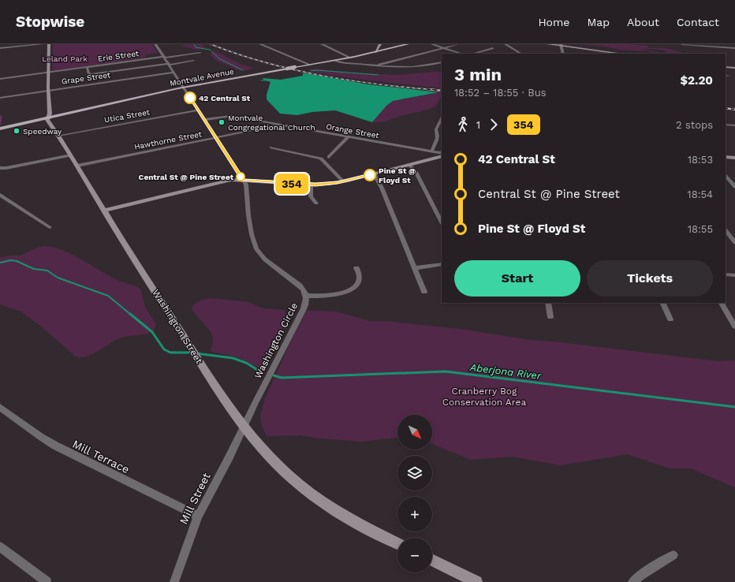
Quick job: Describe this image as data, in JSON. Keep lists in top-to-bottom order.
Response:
{
  "streets": {
    "main road": ["Montvale Avenue", "Washington Street"],
    "street": [
      "Erie Street",
      "Grape Street",
      "Utica Street",
      "Orange Street",
      "Hawthorne Street",
      "Washington Circle",
      "Mill Terrace",
      "Mill Street"
    ]
  },
  "crossings": [
    ["Erie Street", "Washington Circle"],
    ["Montvale Avenue", "Washington Street"],
    ["Montvale Avenue", "Washington Circle"],
    ["Grape Street", "Washington Circle"],
    ["Utica Street", "Washington Street"],
    ["Utica Street", "Washington Circle"],
    ["Orange Street", "Hawthorne Street"],
    ["Orange Street", "Washington Circle"],
    ["Hawthorne Street", "Washington Street"],
    ["Hawthorne Street", "Washington Circle"],
    ["Washington Street", "Washington Circle"],
    ["Washington Street", "Mill Street"],
    ["Washington Circle", "Mill Street"],
    ["Mill Terrace", "Mill Street"]
  ],
  "water": ["Aberjona River"],
  "parks": ["Leland Park", "Cranberry Bog Conservation Area"],
  "places": [
    "42 Central St",
    "Montvale Congregational Church",
    "Speedway",
    "Pine St @ Floyd St",
    "Central St @ Pine Street"
  ],
  "lines": ["bus line 354"],
  "north": "bottom right",
  "page": {
    "header": "Stopwise",
    "nav": [
      "Home",
      "Map",
      "About",
      "Contact"
    ],
    "on_map": "354",
    "heading": ["3 min", "18:52 – 18:55 · Bus", "$2.20"],
    "legs": ["1", "354", "2 stops"],
    "list": [
      {
        "name": "42 Central St",
        "value": "18:53"
      },
      {
        "name": "Central St @ Pine Street",
        "value": "18:54"
      },
      {
        "name": "Pine St @ Floyd St",
        "value": "18:55"
      }
    ],
    "buttons": ["Start", "Tickets"],
    "map_buttons": ["+", "−"]
  }
}
